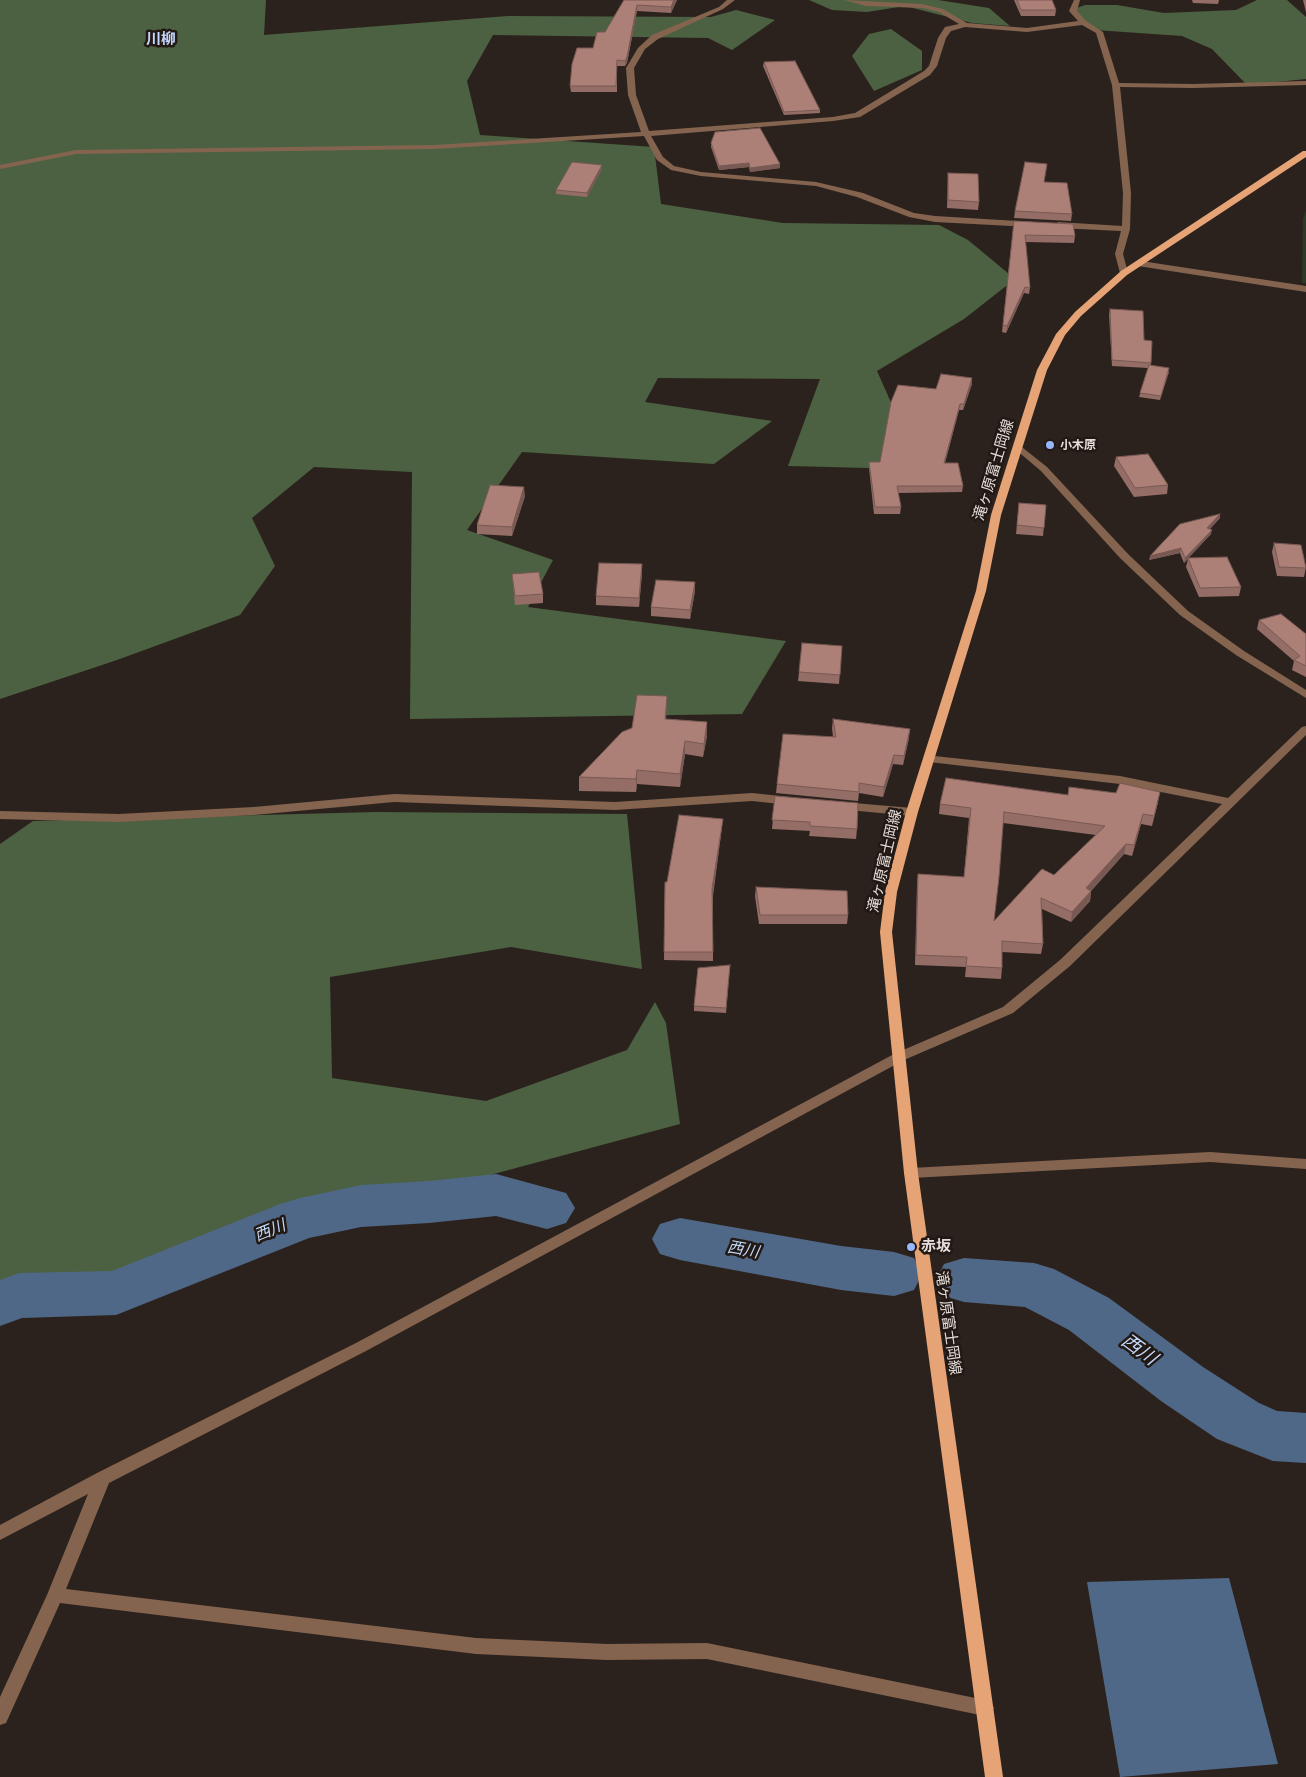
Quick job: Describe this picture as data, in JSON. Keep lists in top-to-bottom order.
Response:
{
  "streets": {
    "main road": ["滝ヶ原富士岡線"]
  },
  "districts": ["川柳"],
  "water": ["西川"],
  "places": ["小木原", "赤坂"]
}
